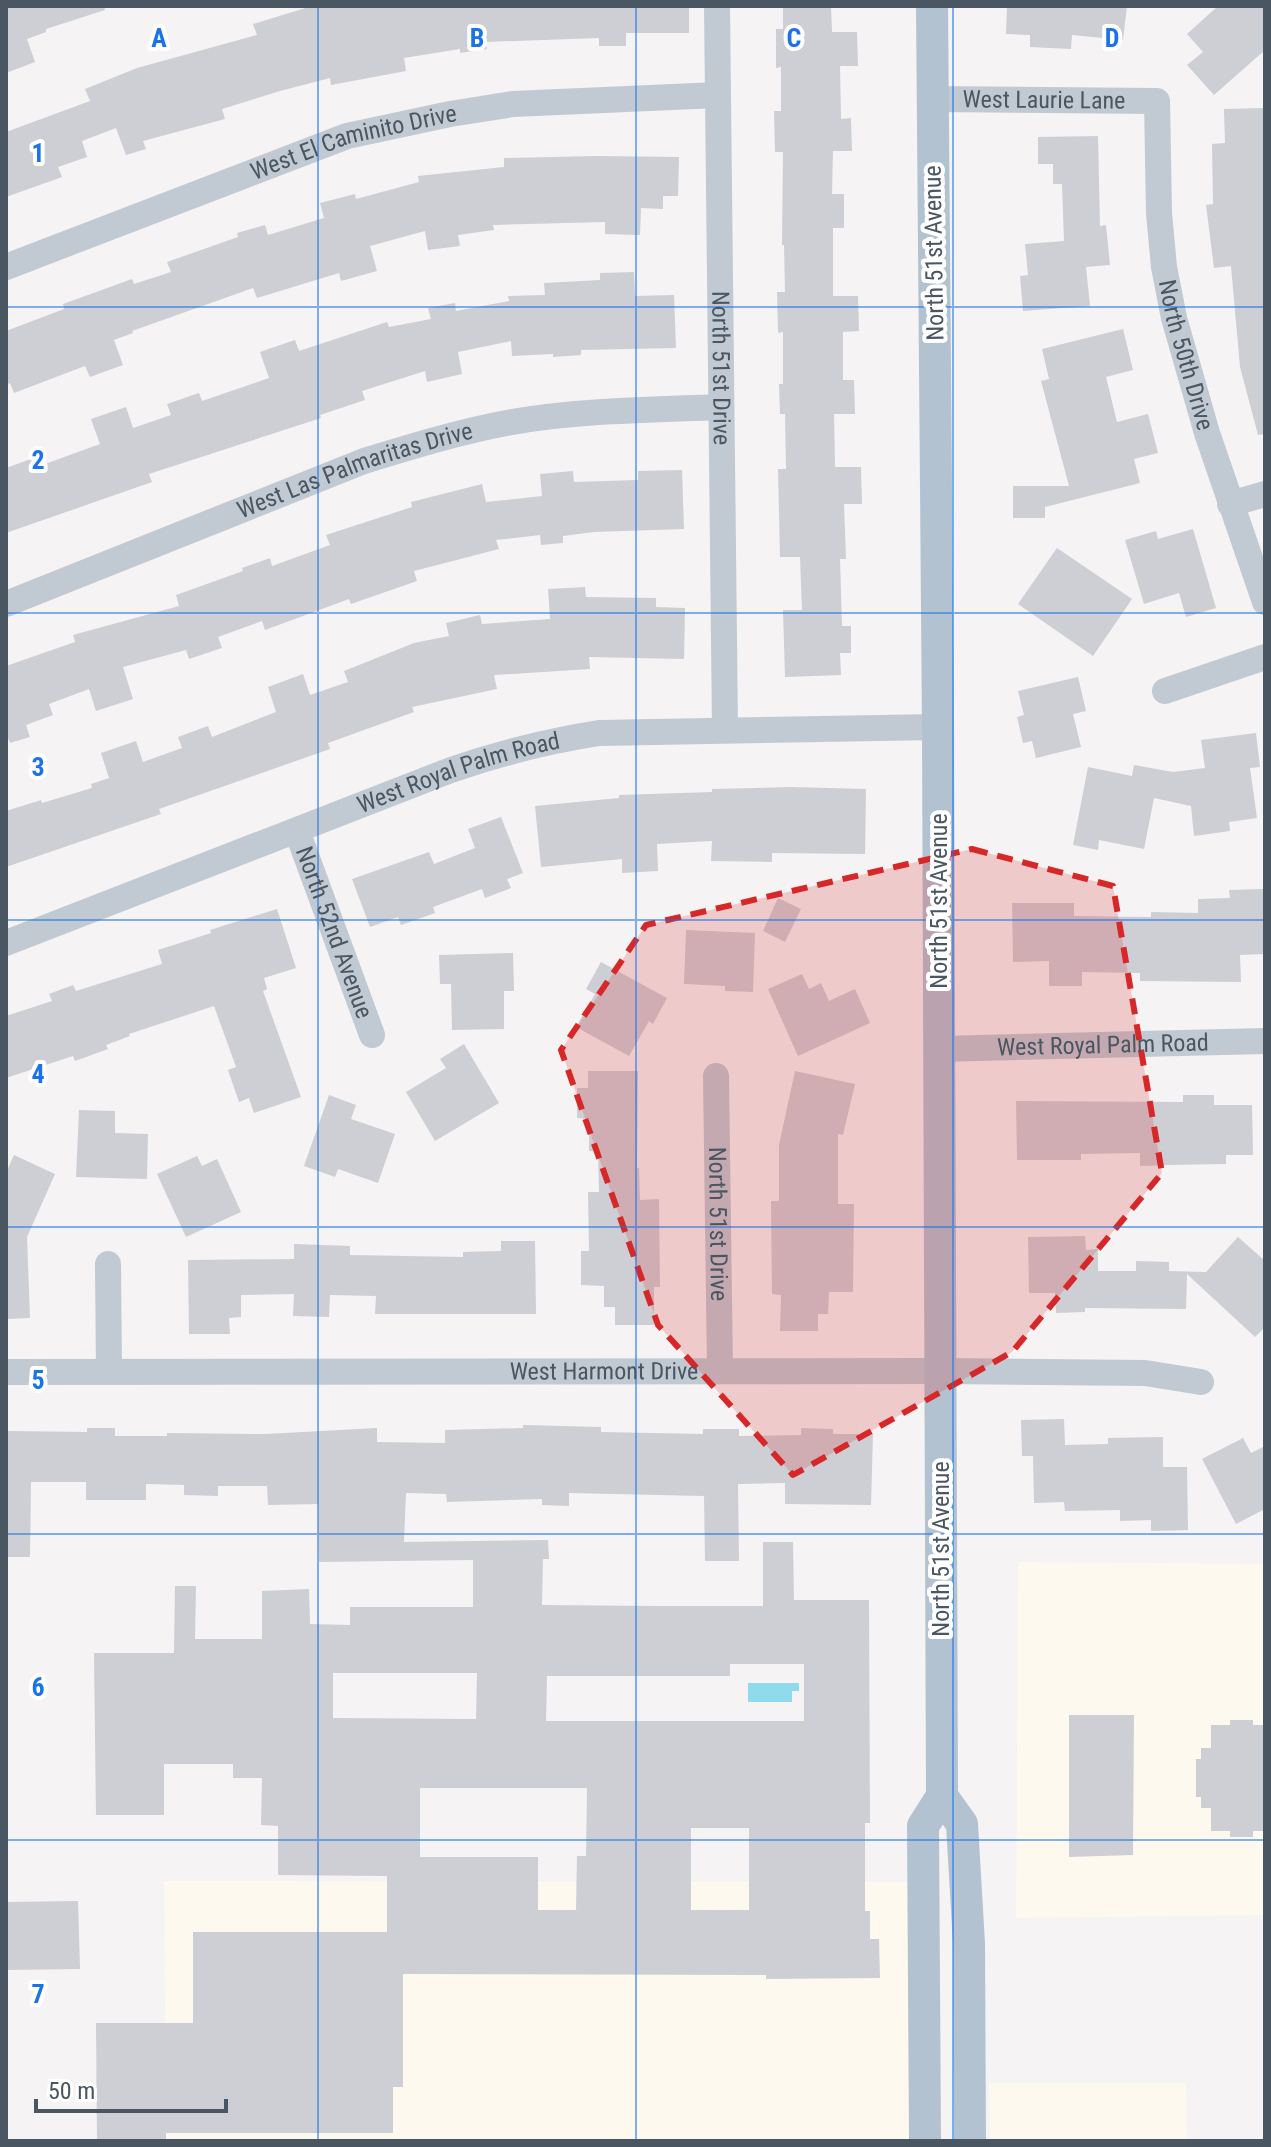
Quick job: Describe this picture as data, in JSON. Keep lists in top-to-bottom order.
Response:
{
  "streets": {
    "main road": ["North 51st Avenue"],
    "street": [
      "West Laurie Lane",
      "West El Caminito Drive",
      "North 50th Drive",
      "North 51st Drive",
      "West Las Palmaritas Drive",
      "West Royal Palm Road",
      "North 52nd Avenue",
      "West Harmont Drive"
    ]
  },
  "crossings": [
    ["West Laurie Lane", "North 51st Avenue"],
    ["West Laurie Lane", "North 50th Drive"],
    ["West El Caminito Drive", "North 51st Drive"],
    ["North 51st Avenue", "West Royal Palm Road"],
    ["North 51st Avenue", "West Harmont Drive"],
    ["North 51st Drive", "West Las Palmaritas Drive"],
    ["North 51st Drive", "West Royal Palm Road"],
    ["North 51st Drive", "West Harmont Drive"],
    ["West Royal Palm Road", "North 52nd Avenue"]
  ],
  "scale_bar": "50 m",
  "grid": {
    "columns": [
      "A",
      "B",
      "C",
      "D"
    ],
    "rows": [
      "1",
      "2",
      "3",
      "4",
      "5",
      "6",
      "7"
    ]
  }
}
